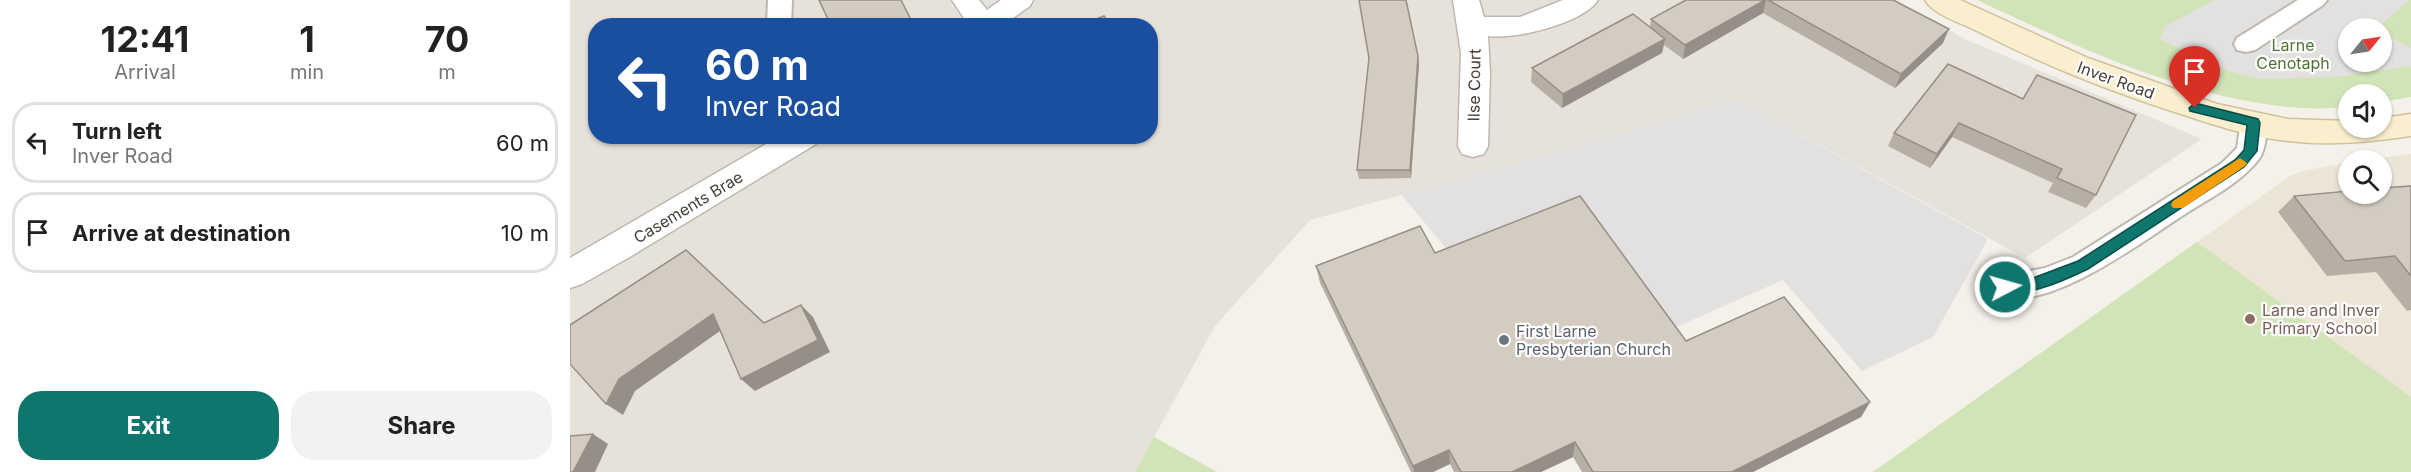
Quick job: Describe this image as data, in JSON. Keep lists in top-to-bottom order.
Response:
{
  "streets": {
    "street": ["Inver Road", "Ilse Court", "Casements Brae"]
  },
  "parks": ["Larne Cenotaph"],
  "places": ["Larne and Inver Primary School", "First Larne Presbyterian Church"],
  "north": "top right",
  "page": {
    "eta": [
      "12:41",
      "Arrival",
      "1",
      "min",
      "70",
      "m"
    ],
    "turn": ["60 m", "Inver Road"],
    "list": [
      {
        "name": "Turn left",
        "note": "Inver Road",
        "value": "60 m"
      },
      {
        "name": "Arrive at destination",
        "value": "10 m"
      }
    ],
    "buttons": ["Exit", "Share"]
  }
}
